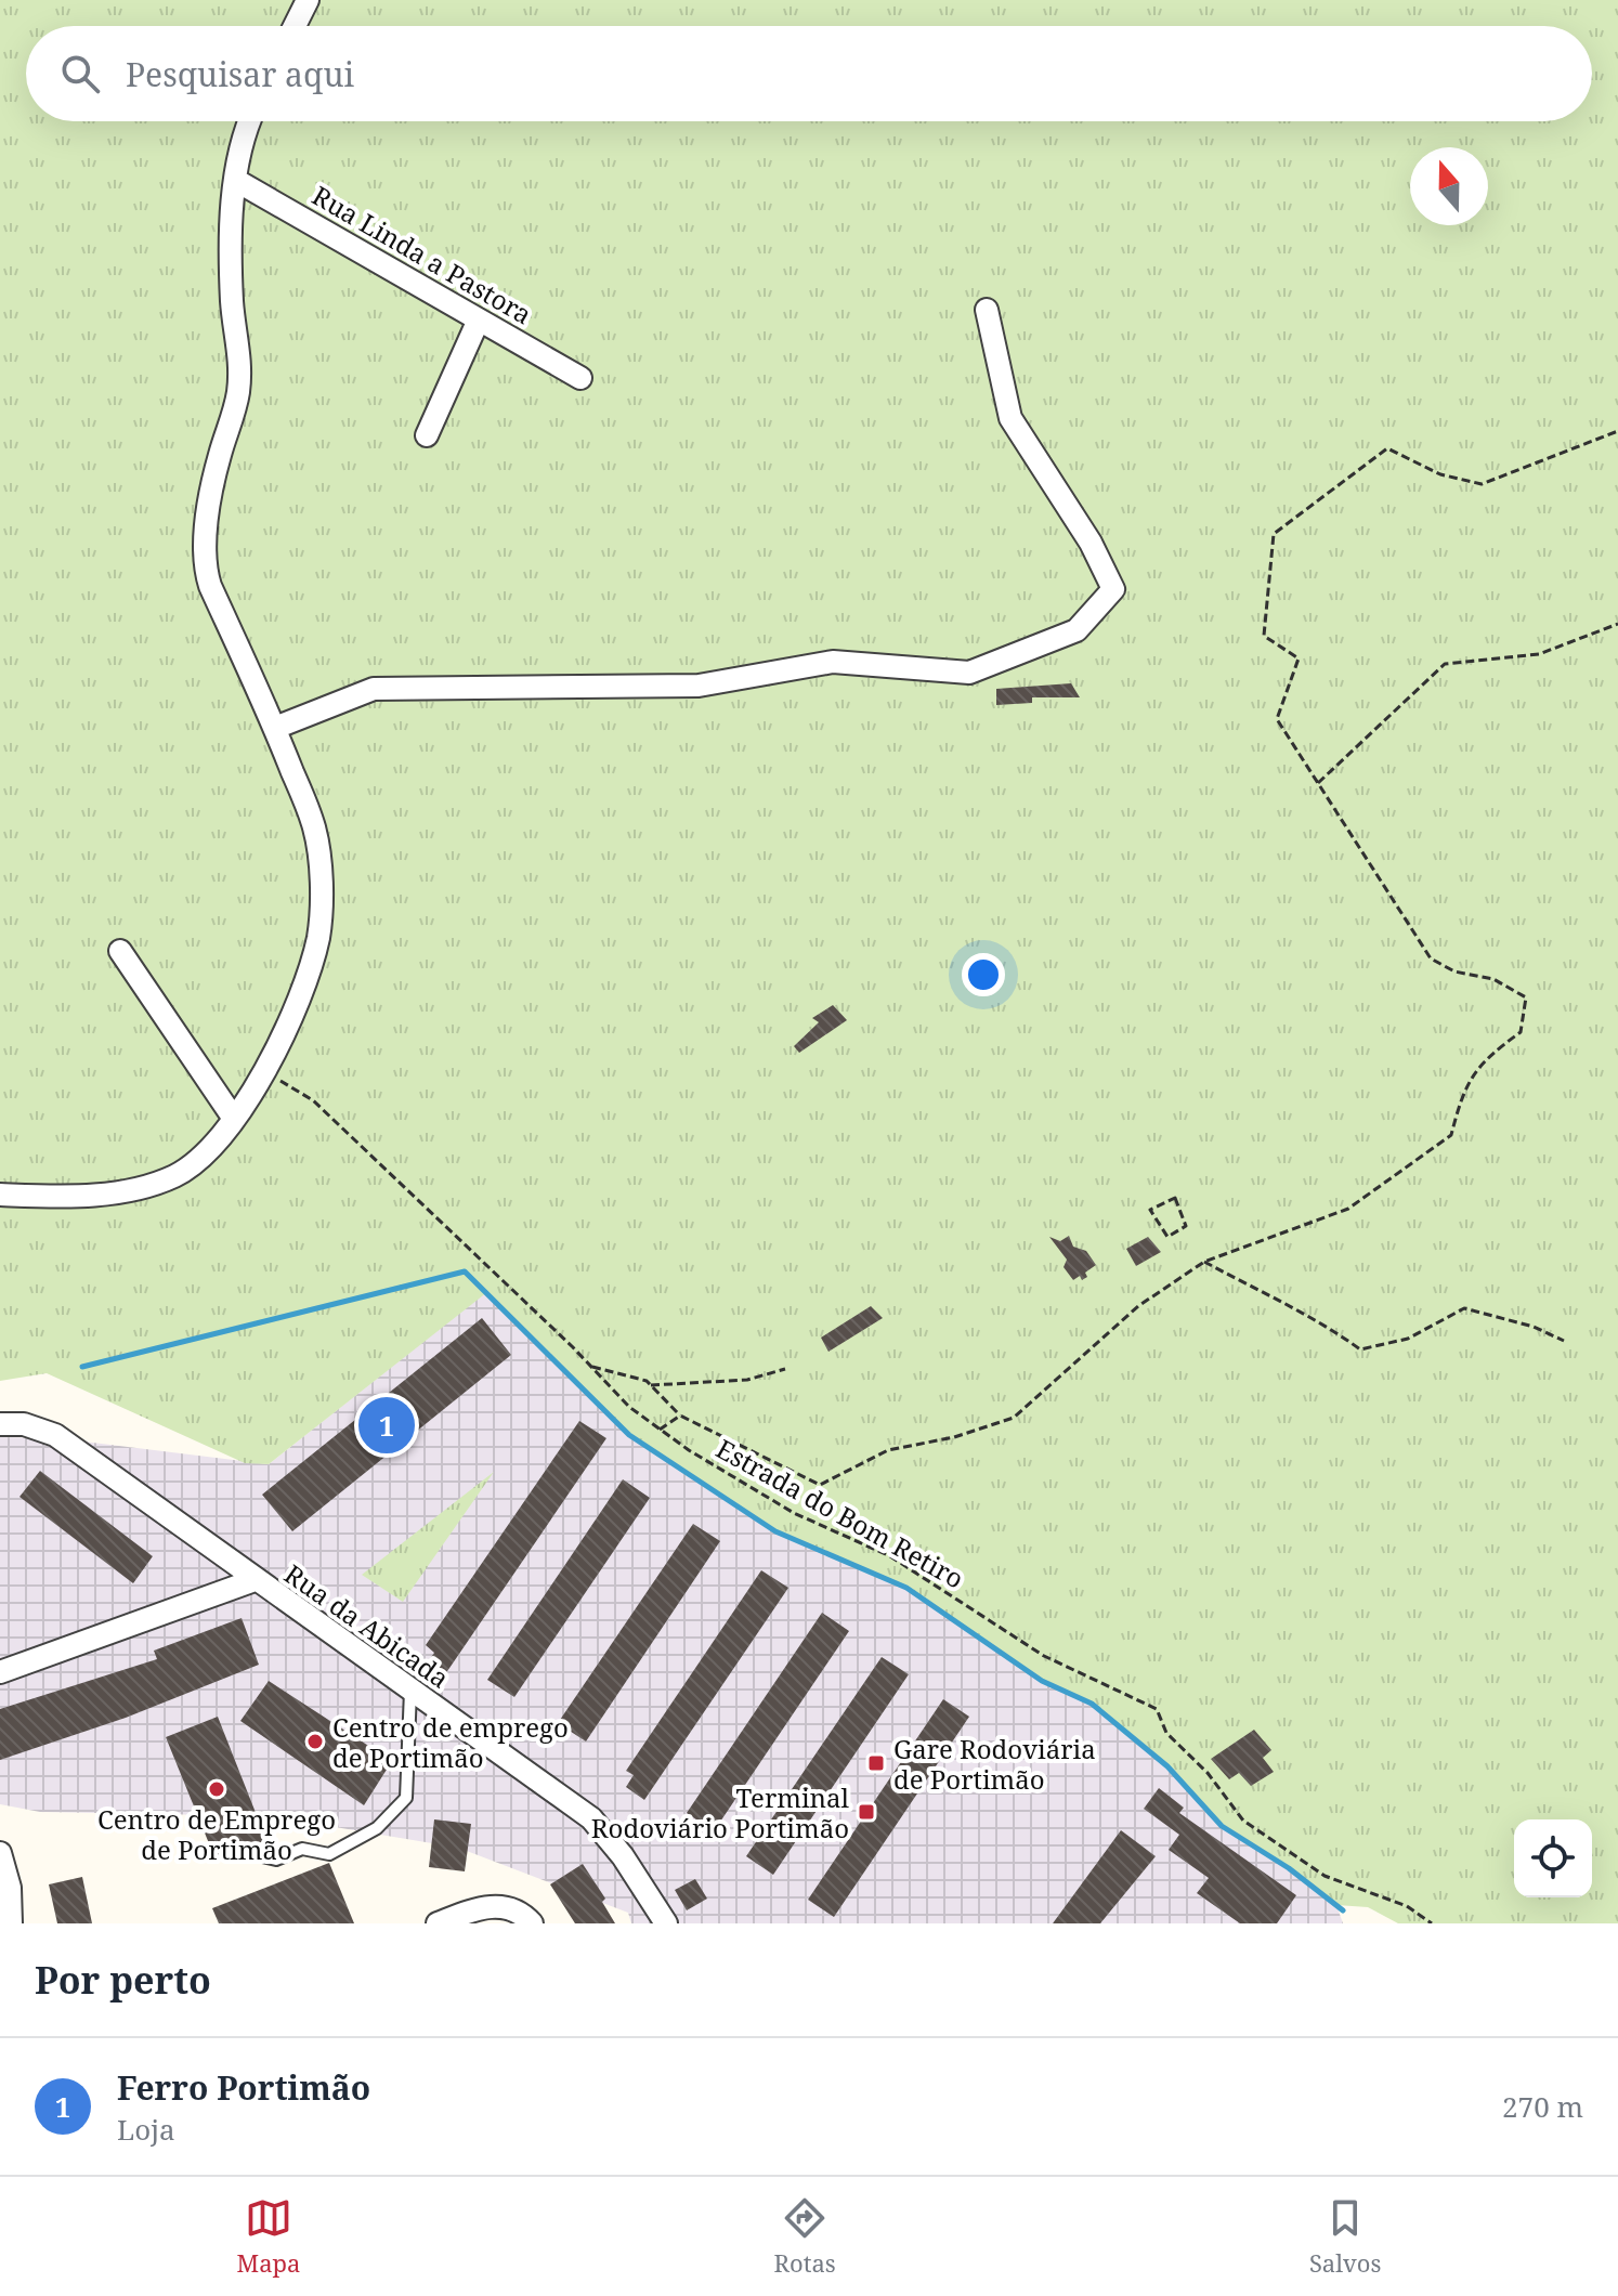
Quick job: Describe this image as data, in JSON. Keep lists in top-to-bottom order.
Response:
{
  "streets": {
    "street": ["Rua Linda a Pastora", "Rua da Abicada"],
    "path": ["Estrada do Bom Retiro"]
  },
  "places": {
    "other": ["Centro de emprego de Portimão", "Centro de Emprego de Portimão"],
    "transit": ["Gare Rodoviária de Portimão", "Terminal Rodoviário Portimão"]
  },
  "north": "top",
  "page": {
    "search": "Pesquisar aqui",
    "pins": "1",
    "heading": "Por perto",
    "list": [
      {
        "mark": "1",
        "name": "Ferro Portimão",
        "note": "Loja",
        "value": "270 m"
      }
    ],
    "nav": ["Mapa", "Rotas", "Salvos"]
  }
}
